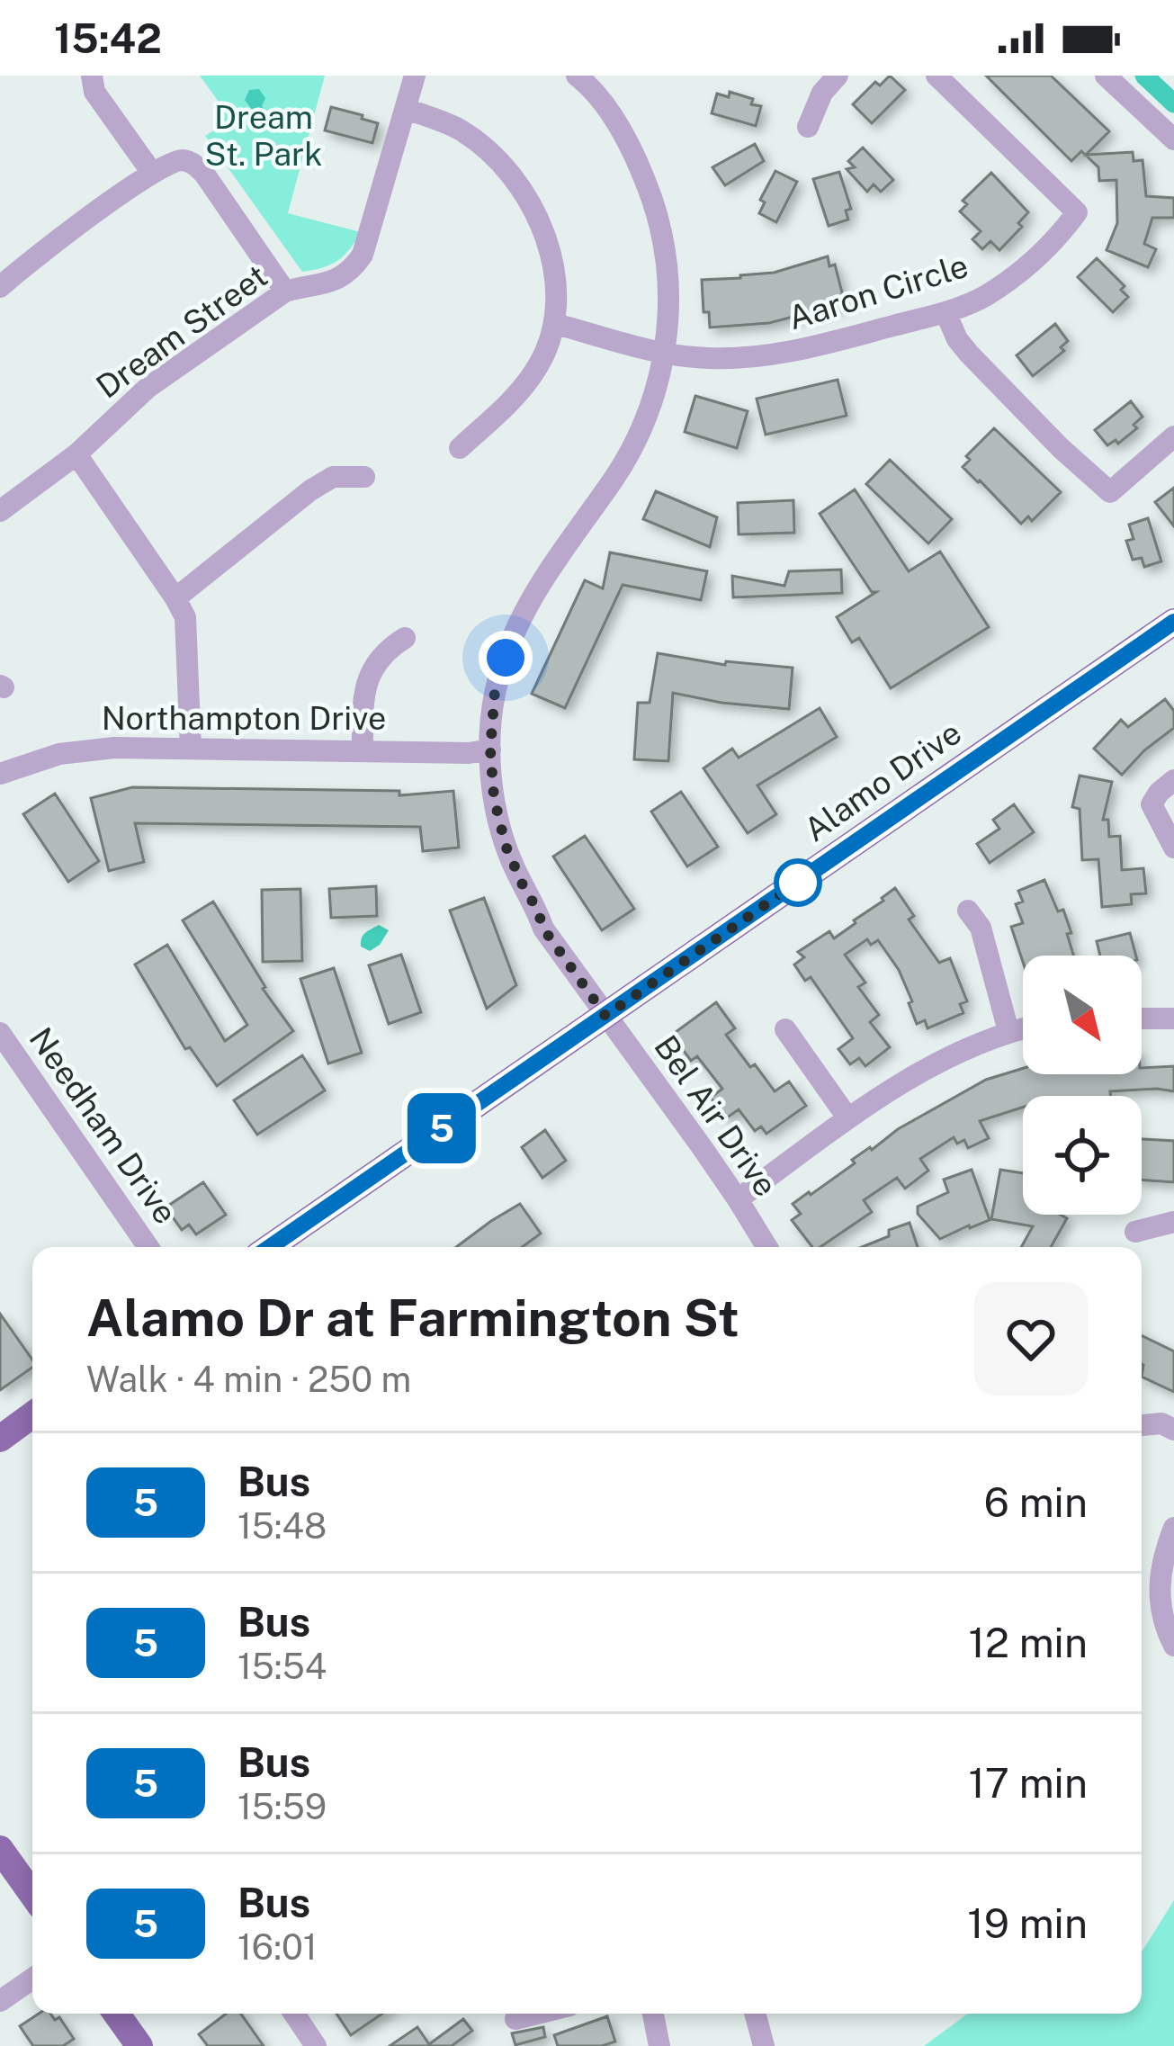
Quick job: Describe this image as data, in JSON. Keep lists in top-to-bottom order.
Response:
{
  "streets": {
    "main road": ["Alamo Drive"],
    "street": [
      "Aaron Circle",
      "Dream Street",
      "Northampton Drive",
      "Bel Air Drive",
      "Needham Drive"
    ]
  },
  "crossings": [
    ["Aaron Circle", "Bel Air Drive"],
    ["Northampton Drive", "Bel Air Drive"],
    ["Alamo Drive", "Bel Air Drive"]
  ],
  "parks": ["Dream St. Park"],
  "lines": ["bus line 5"],
  "north": "bottom right",
  "page": {
    "status": "15:42",
    "on_map": "5",
    "heading": ["Alamo Dr at Farmington St", "Walk · 4 min · 250 m"],
    "list": [
      {
        "mark": "5",
        "name": "Bus",
        "note": "15:48",
        "value": "6 min"
      },
      {
        "mark": "5",
        "name": "Bus",
        "note": "15:54",
        "value": "12 min"
      },
      {
        "mark": "5",
        "name": "Bus",
        "note": "15:59",
        "value": "17 min"
      },
      {
        "mark": "5",
        "name": "Bus",
        "note": "16:01",
        "value": "19 min"
      }
    ]
  }
}
